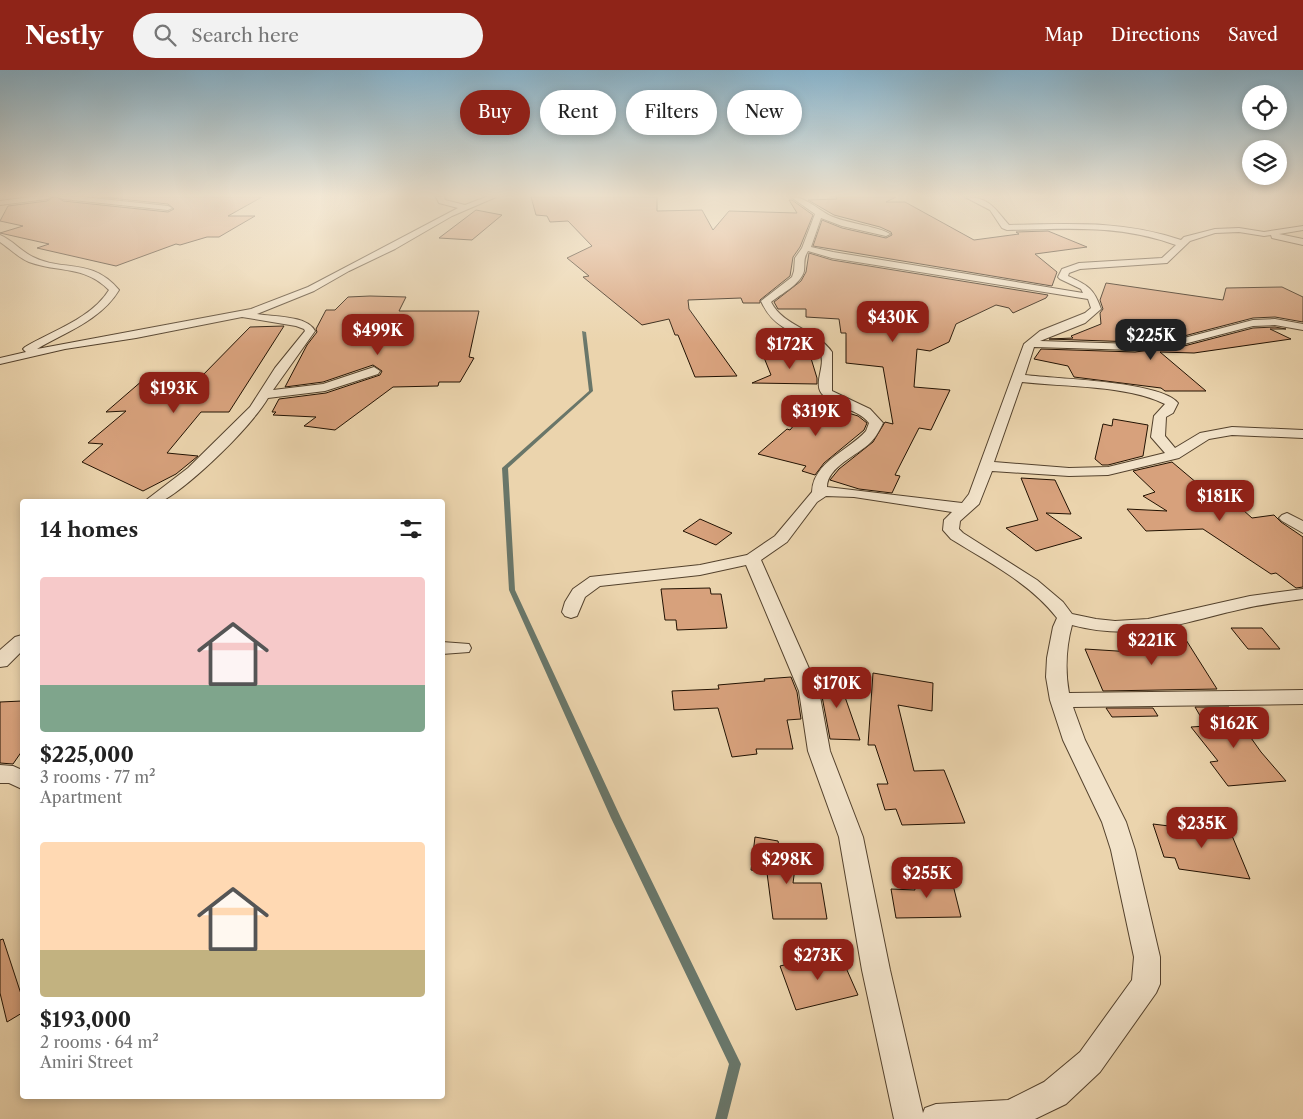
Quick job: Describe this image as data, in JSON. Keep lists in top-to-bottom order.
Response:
{
  "page": {
    "header": "Nestly",
    "search": "Search here",
    "nav": ["Map", "Directions", "Saved"],
    "chip": [
      "Buy",
      "Rent",
      "Filters",
      "New"
    ],
    "price": [
      "$430K",
      "$499K",
      "$225K",
      "$172K",
      "$193K",
      "$319K",
      "$181K",
      "$221K",
      "$170K",
      "$162K",
      "$235K",
      "$298K",
      "$255K",
      "$273K"
    ],
    "heading": "14 homes",
    "list": [
      {
        "name": "$225,000",
        "note": "3 rooms · 77 m² · Apartment"
      },
      {
        "name": "$193,000",
        "note": "2 rooms · 64 m² · Amiri Street"
      }
    ]
  }
}
